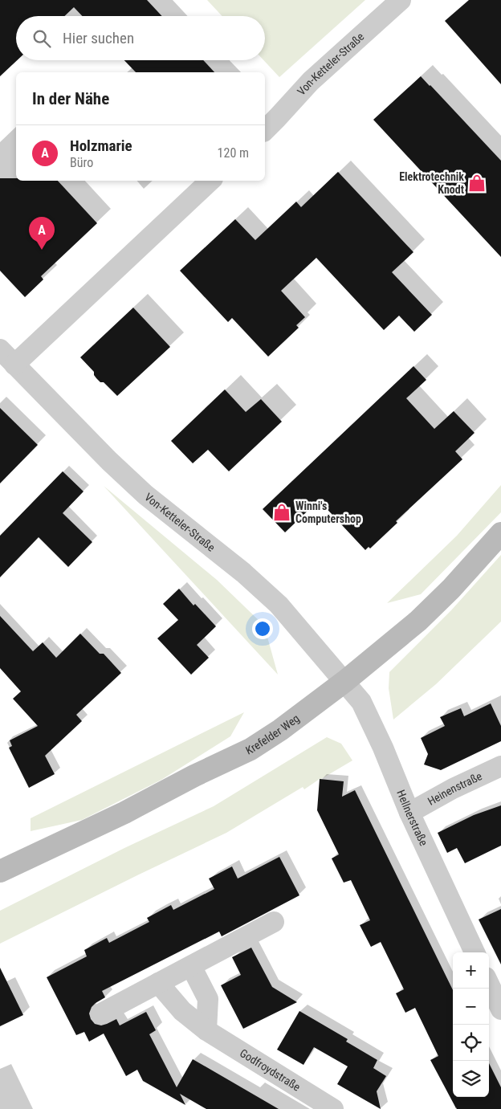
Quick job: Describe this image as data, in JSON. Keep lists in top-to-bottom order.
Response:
{
  "streets": {
    "street": [
      "Von-Ketteler-Straße",
      "Krefelder Weg",
      "Heinenstraße",
      "Hellnerstraße",
      "Godfroydstraße"
    ]
  },
  "crossings": [
    ["Von-Ketteler-Straße", "Krefelder Weg"],
    ["Von-Ketteler-Straße", "Hellnerstraße"],
    ["Krefelder Weg", "Hellnerstraße"],
    ["Heinenstraße", "Hellnerstraße"]
  ],
  "places": {
    "shop": ["Elektrotechnik Knodt", "Winni's Computershop"]
  },
  "page": {
    "search": "Hier suchen",
    "heading": "In der Nähe",
    "list": [
      {
        "mark": "A",
        "name": "Holzmarie",
        "note": "Büro",
        "value": "120 m"
      }
    ],
    "pins": "A",
    "map_buttons": ["+", "−"]
  }
}
